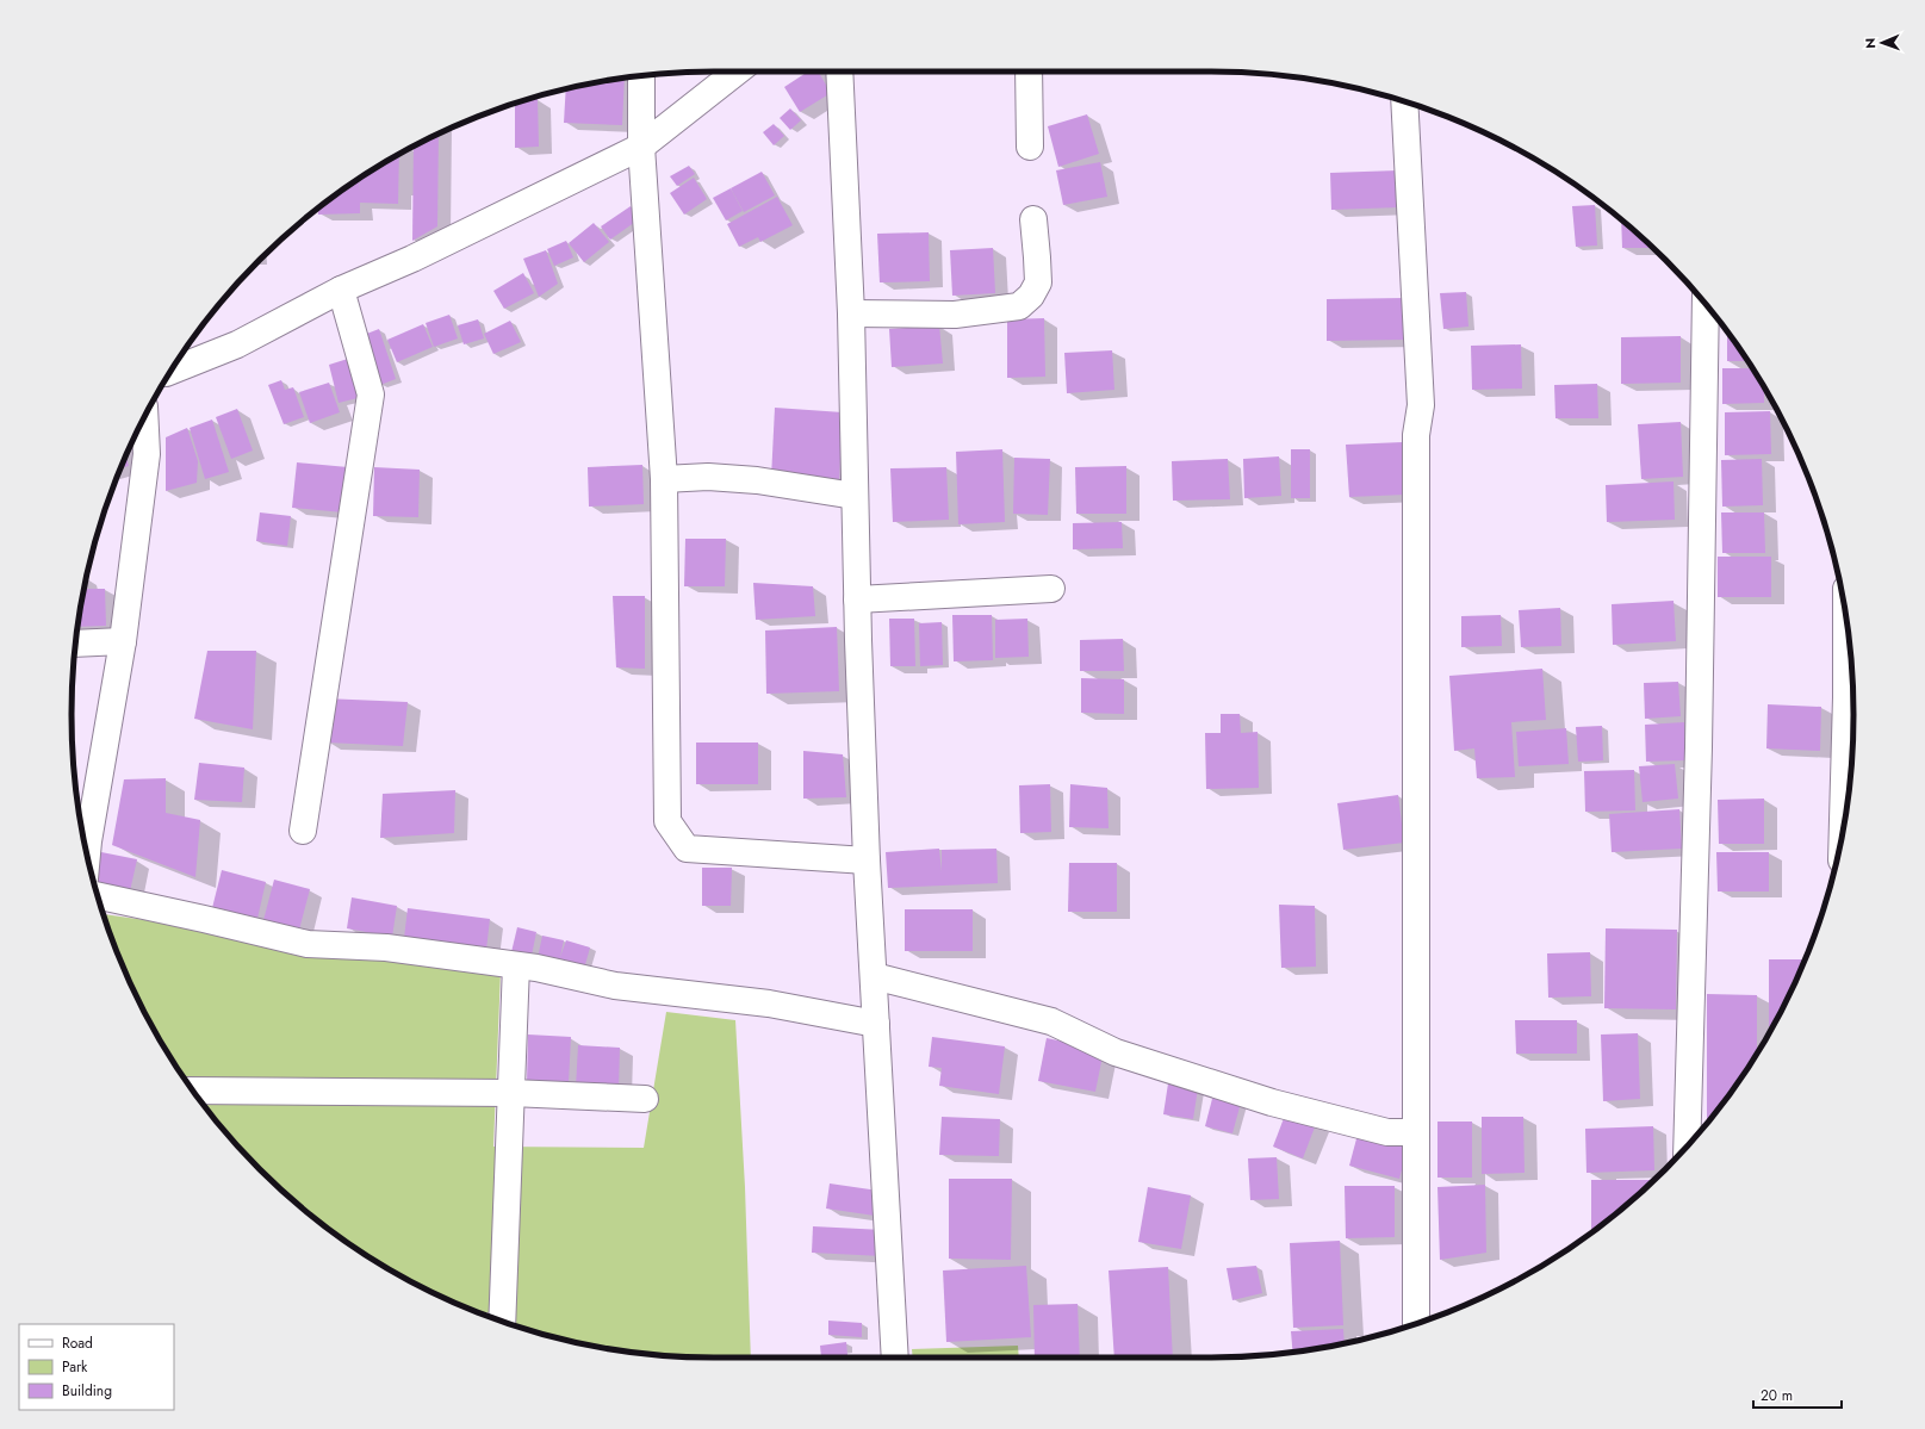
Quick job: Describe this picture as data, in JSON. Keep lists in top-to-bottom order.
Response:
{
  "legend": ["Road", "Park", "Building"],
  "scale_bar": "20 m",
  "north": "left"
}
